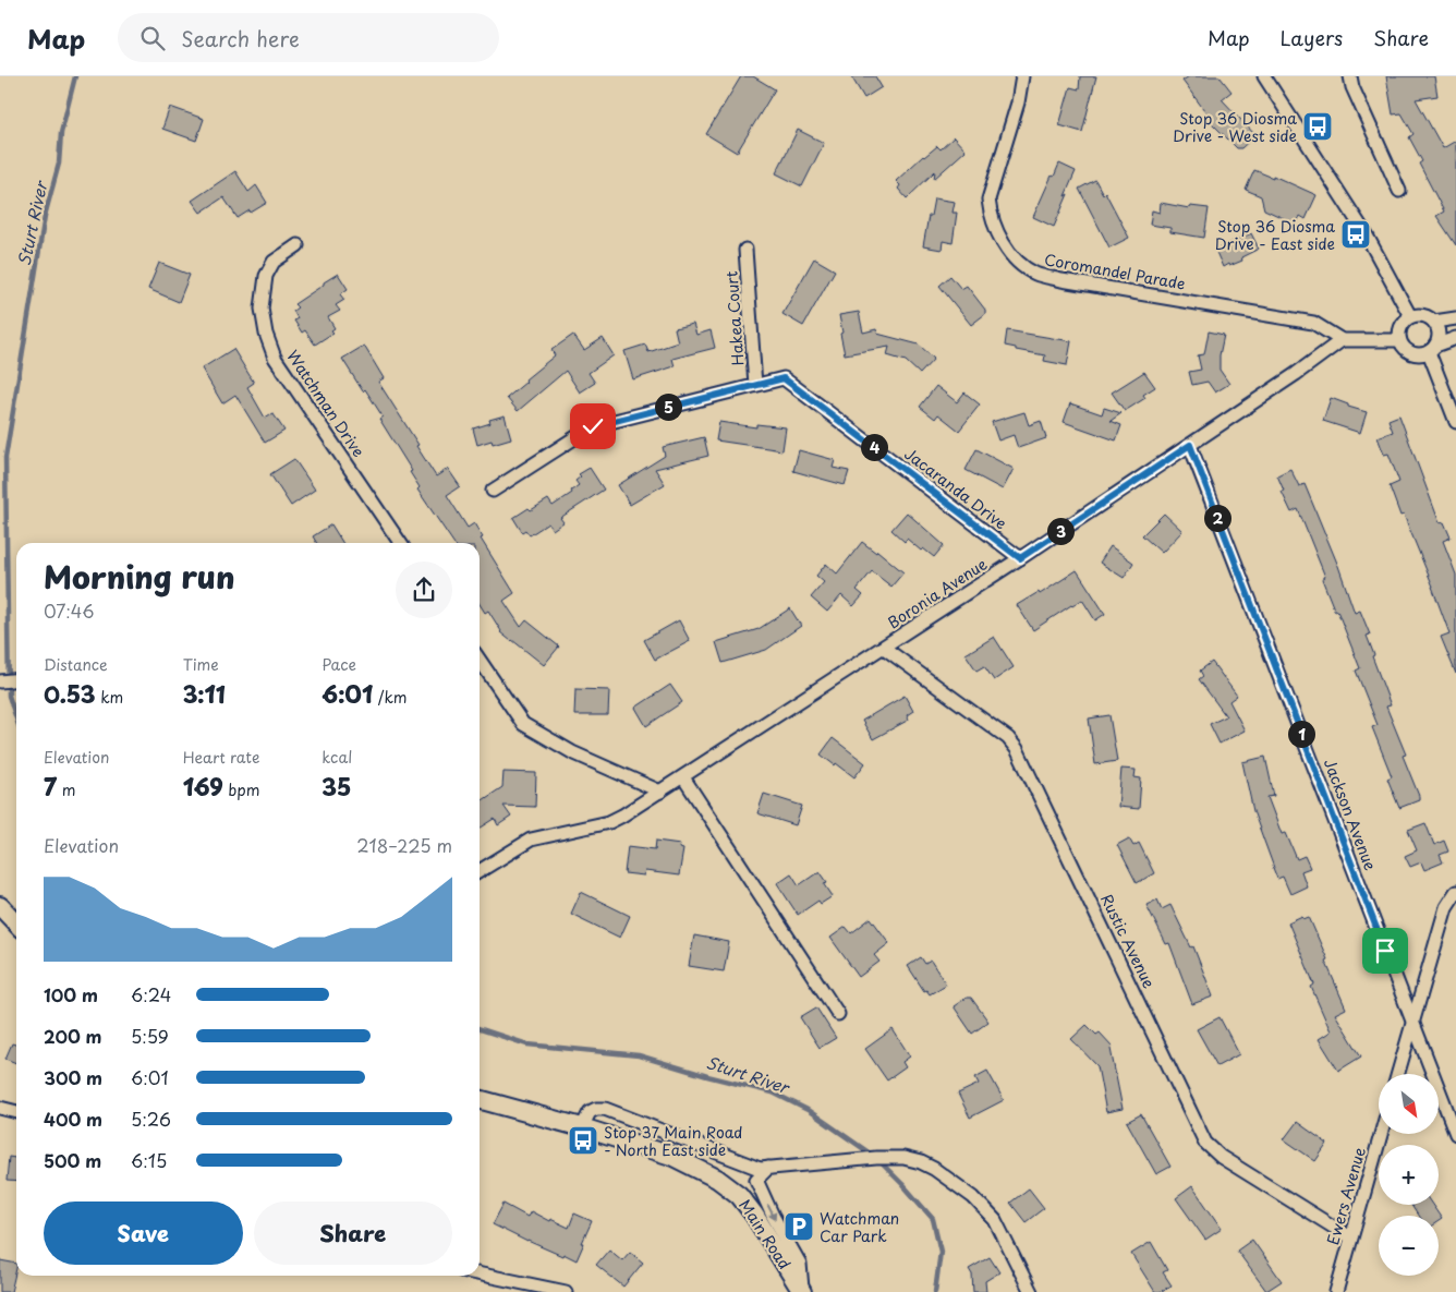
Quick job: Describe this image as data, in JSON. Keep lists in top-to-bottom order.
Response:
{
  "streets": {
    "main road": ["Main Road"],
    "street": [
      "Coromandel Parade",
      "Hakea Court",
      "Watchman Drive",
      "Jacaranda Drive",
      "Boronia Avenue",
      "Jackson Avenue",
      "Rustic Avenue",
      "Ewers Avenue"
    ]
  },
  "crossings": [
    ["Coromandel Parade", "Boronia Avenue"],
    ["Hakea Court", "Jacaranda Drive"],
    ["Jacaranda Drive", "Boronia Avenue"],
    ["Boronia Avenue", "Jackson Avenue"],
    ["Boronia Avenue", "Rustic Avenue"],
    ["Rustic Avenue", "Ewers Avenue"]
  ],
  "water": ["Sturt River"],
  "places": {
    "bus stop": ["Stop 36 Diosma Drive - West side", "Stop 36 Diosma Drive - East side", "Stop 37 Main Road - North East side"],
    "parking": ["Watchman Car Park"]
  },
  "north": "bottom right",
  "page": {
    "header": "Map",
    "search": "Search here",
    "nav": ["Map", "Layers", "Share"],
    "pins": [
      "5",
      "4",
      "2",
      "3",
      "1"
    ],
    "heading": ["Morning run", "07:46"],
    "stats": [
      ["Distance", "0.53 km"],
      ["Time", "3:11"],
      ["Pace", "6:01 /km"],
      ["Elevation", "7 m"],
      ["Heart rate", "169 bpm"],
      ["kcal", "35"]
    ],
    "chart": ["Elevation", "218–225 m"],
    "list": [
      {
        "name": "100 m",
        "note": "6:24"
      },
      {
        "name": "200 m",
        "note": "5:59"
      },
      {
        "name": "300 m",
        "note": "6:01"
      },
      {
        "name": "400 m",
        "note": "5:26"
      },
      {
        "name": "500 m",
        "note": "6:15"
      }
    ],
    "map_buttons": ["+", "−"],
    "buttons": ["Save", "Share"]
  }
}
